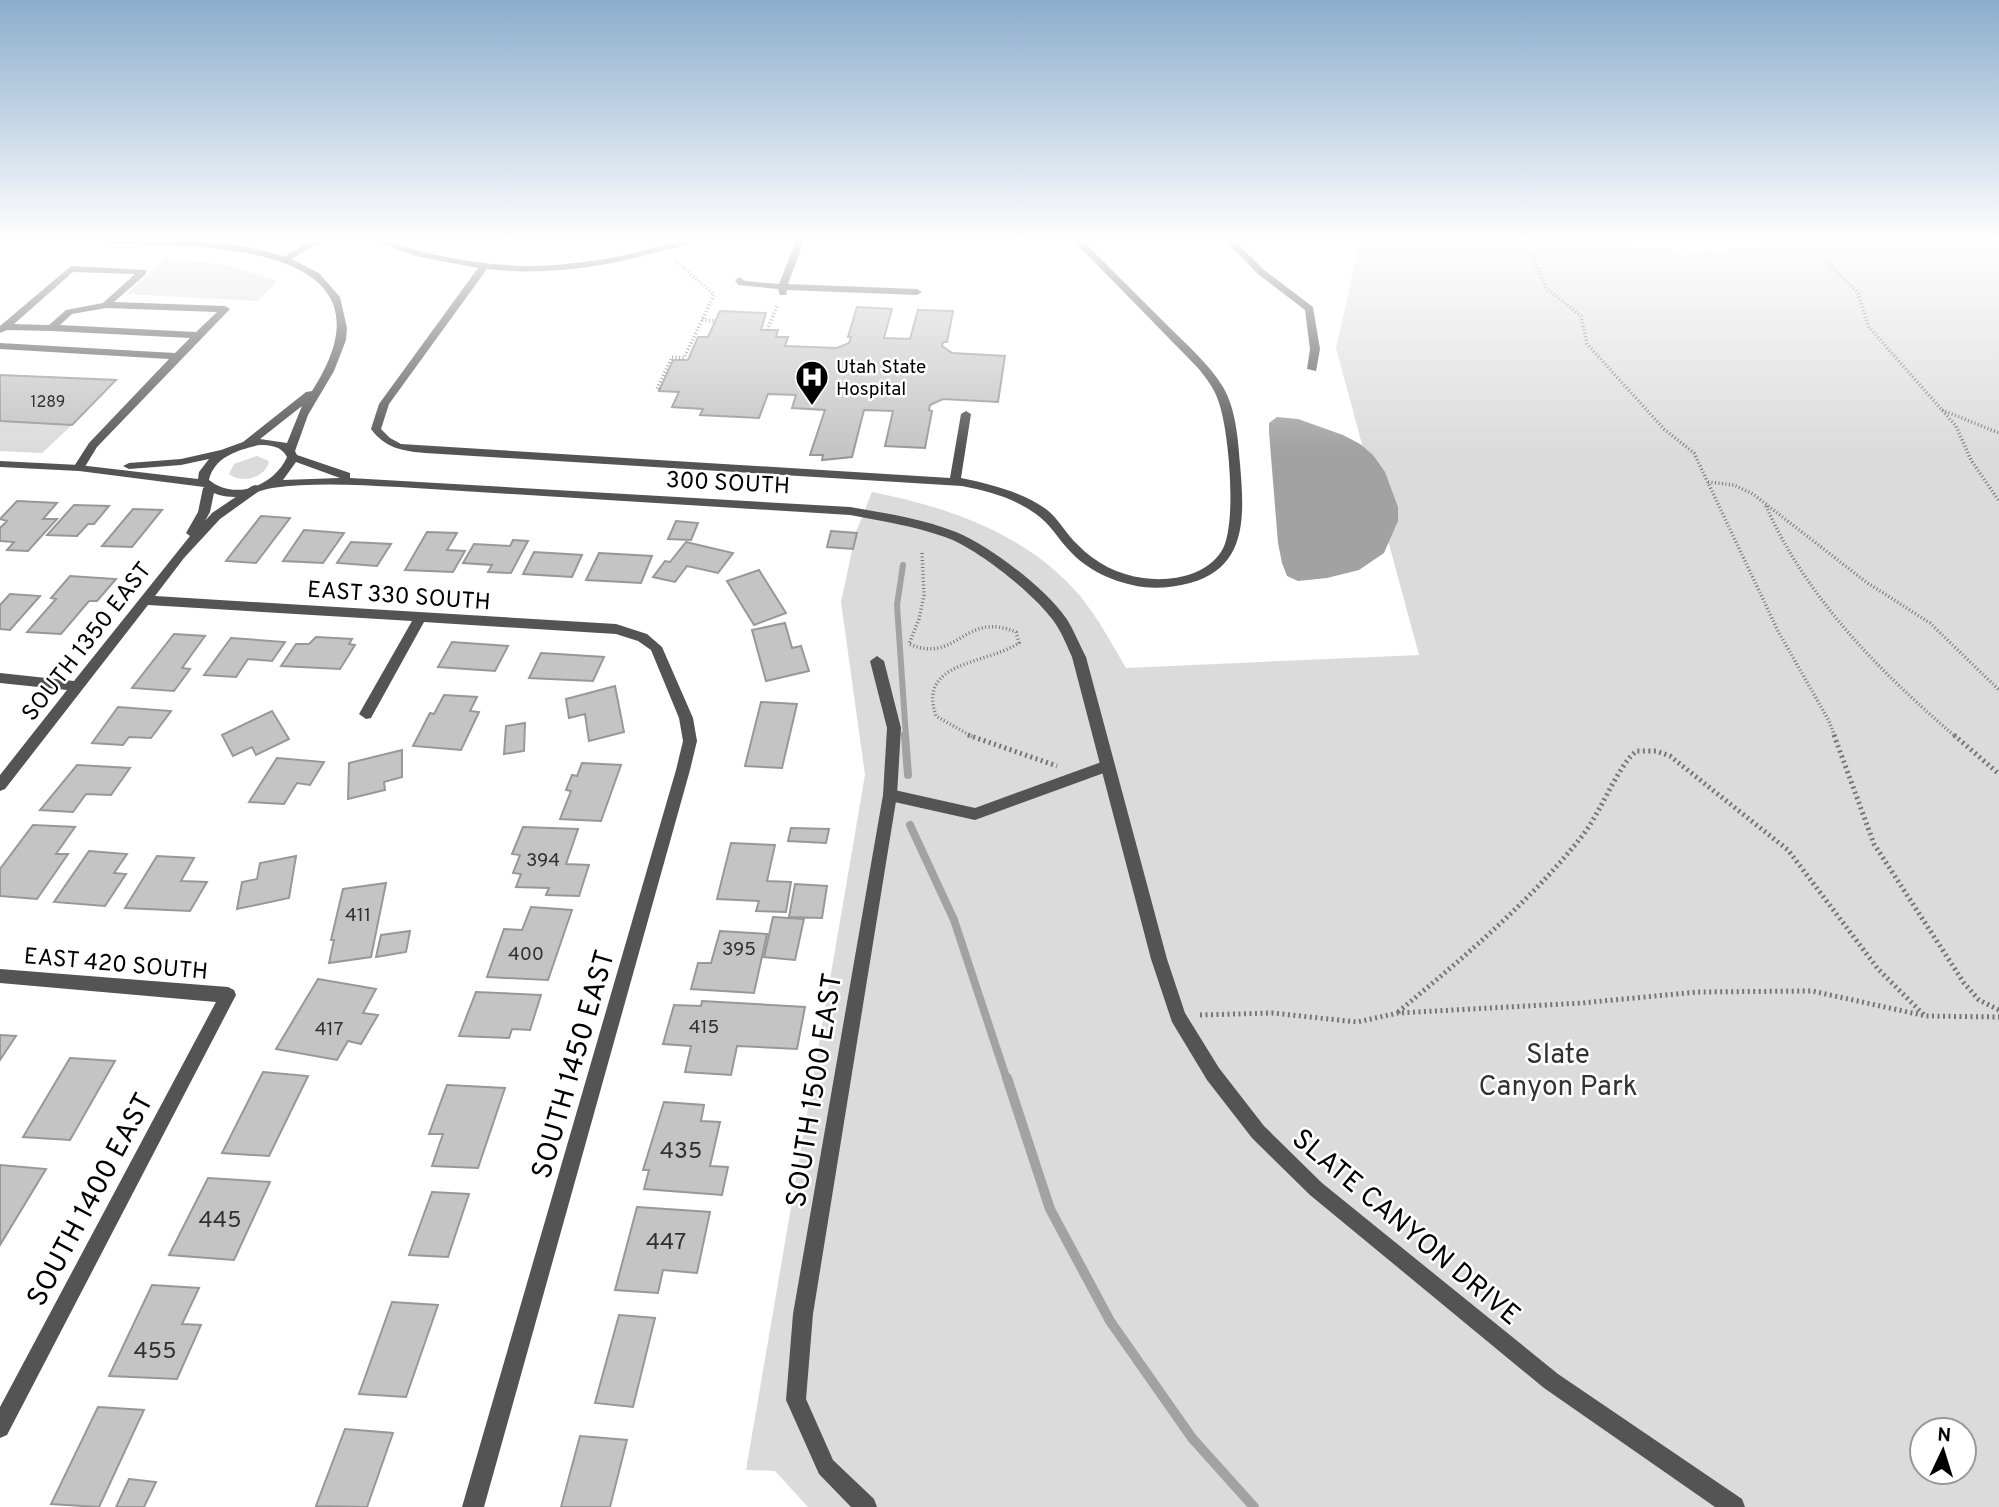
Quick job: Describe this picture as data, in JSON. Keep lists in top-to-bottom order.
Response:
{
  "streets": {
    "street": [
      "300 SOUTH",
      "EAST 330 SOUTH",
      "SOUTH 1350 EAST",
      "EAST 420 SOUTH",
      "SOUTH 1450 EAST",
      "SOUTH 1500 EAST",
      "SOUTH 1400 EAST",
      "SLATE CANYON DRIVE"
    ]
  },
  "crossings": [
    ["300 SOUTH", "SOUTH 1350 EAST"],
    ["300 SOUTH", "SLATE CANYON DRIVE"],
    ["EAST 330 SOUTH", "SOUTH 1350 EAST"],
    ["EAST 330 SOUTH", "SOUTH 1450 EAST"],
    ["EAST 420 SOUTH", "SOUTH 1400 EAST"]
  ],
  "parks": ["Slate Canyon Park"],
  "places": {
    "hospital": ["Utah State Hospital"]
  },
  "house_numbers": [
    "1289",
    "394",
    "411",
    "395",
    "400",
    "415",
    "417",
    "435",
    "445",
    "447",
    "455"
  ],
  "north": "top"
}
